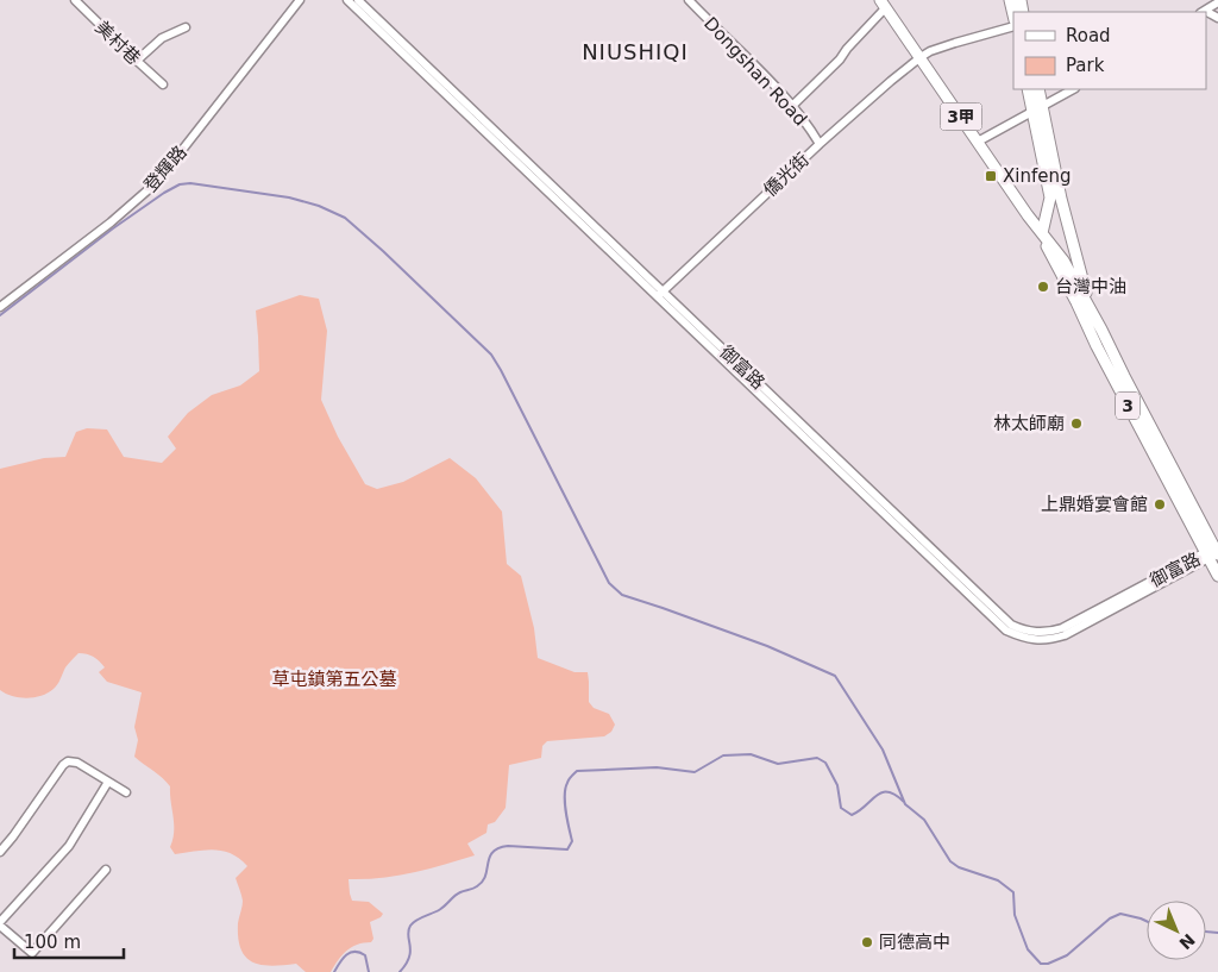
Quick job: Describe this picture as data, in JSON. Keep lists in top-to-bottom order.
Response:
{
  "streets": {
    "main road": ["3甲", "3"],
    "street": [
      "美村巷",
      "Dongshan Road",
      "登輝路",
      "僑光街",
      "御富路"
    ]
  },
  "crossings": [
    ["Dongshan Road", "僑光街"],
    ["3甲", "僑光街"],
    ["3甲", "3"],
    ["僑光街", "御富路"],
    ["御富路", "3"]
  ],
  "districts": ["NIUSHIQI"],
  "parks": ["草屯鎮第五公墓"],
  "places": {
    "transit": ["Xinfeng"],
    "other": [
      "台灣中油",
      "林太師廟",
      "上鼎婚宴會館",
      "同德高中"
    ]
  },
  "legend": ["Road", "Park"],
  "scale_bar": "100 m",
  "north": "bottom right"
}
